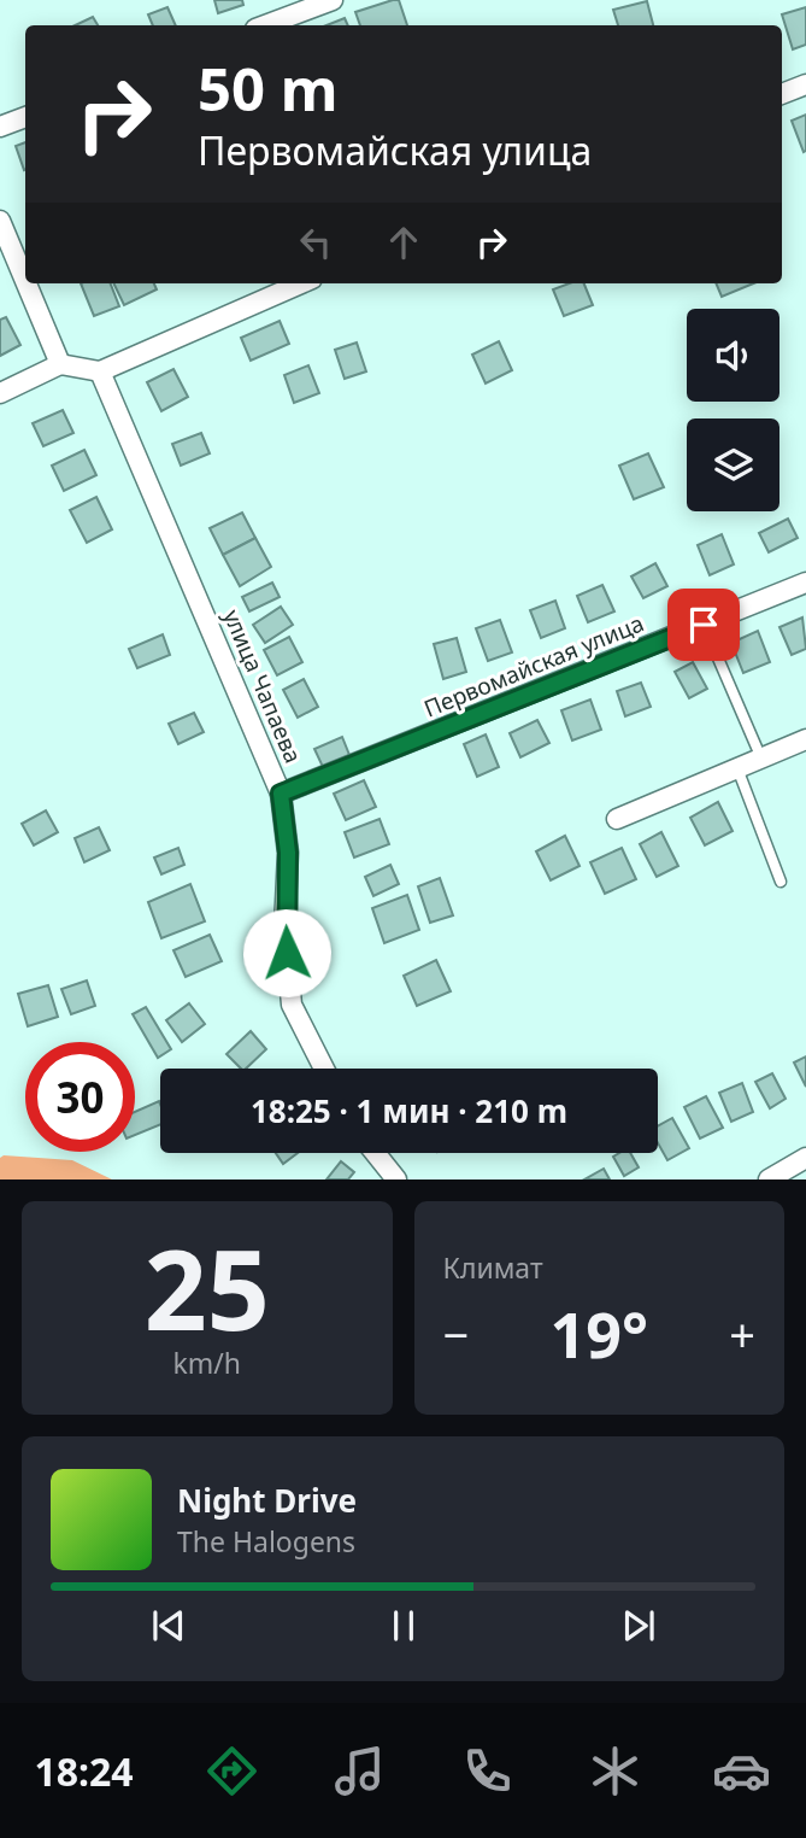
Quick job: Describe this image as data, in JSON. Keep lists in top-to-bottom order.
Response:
{
  "streets": {
    "street": ["Первомайская улица", "улица Чапаева"]
  },
  "crossings": [
    ["Первомайская улица", "улица Чапаева"]
  ],
  "page": {
    "turn": ["50 m", "Первомайская улица"],
    "limit": "30",
    "trip": "18:25 · 1 мин · 210 m",
    "tile": [
      ["25", "km/h"],
      "Климат"
    ],
    "heat": ["−", "19°", "+"],
    "song": ["Night Drive", "The Halogens"],
    "tabs": "18:24"
  }
}
